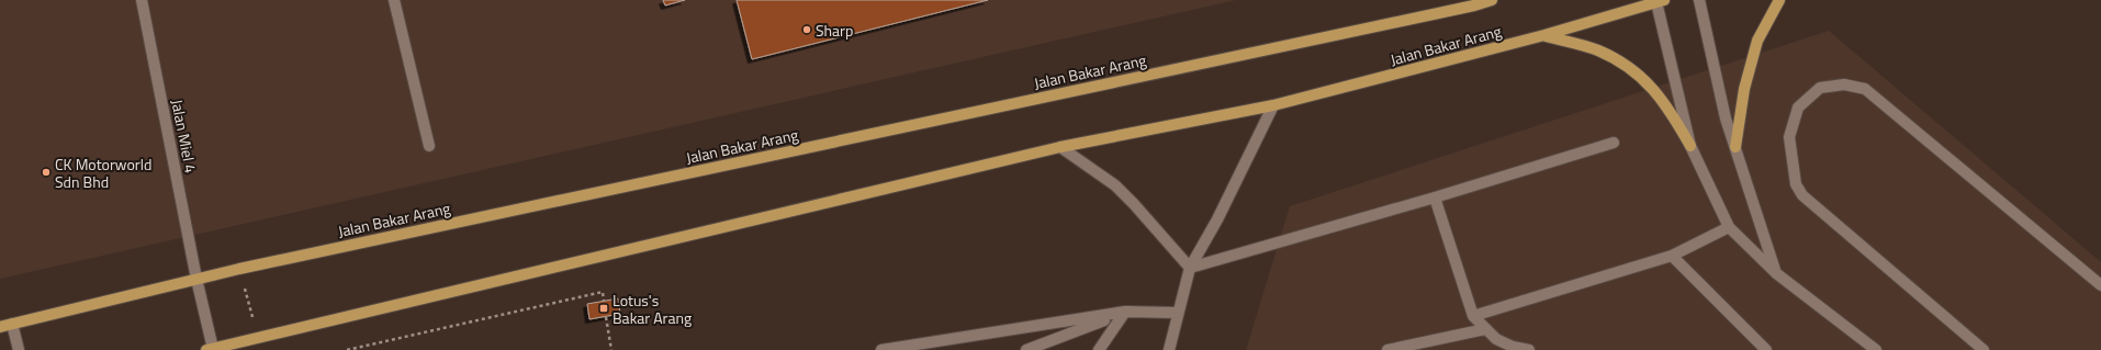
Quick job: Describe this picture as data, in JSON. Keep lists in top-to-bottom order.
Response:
{
  "streets": {
    "main road": ["Jalan Bakar Arang"],
    "street": ["Jalan Miel 4"]
  },
  "crossings": [
    ["Jalan Bakar Arang", "Jalan Miel 4"]
  ],
  "places": {
    "other": ["Sharp", "CK Motorworld Sdn Bhd"],
    "transit": ["Lotus's Bakar Arang"]
  }
}
